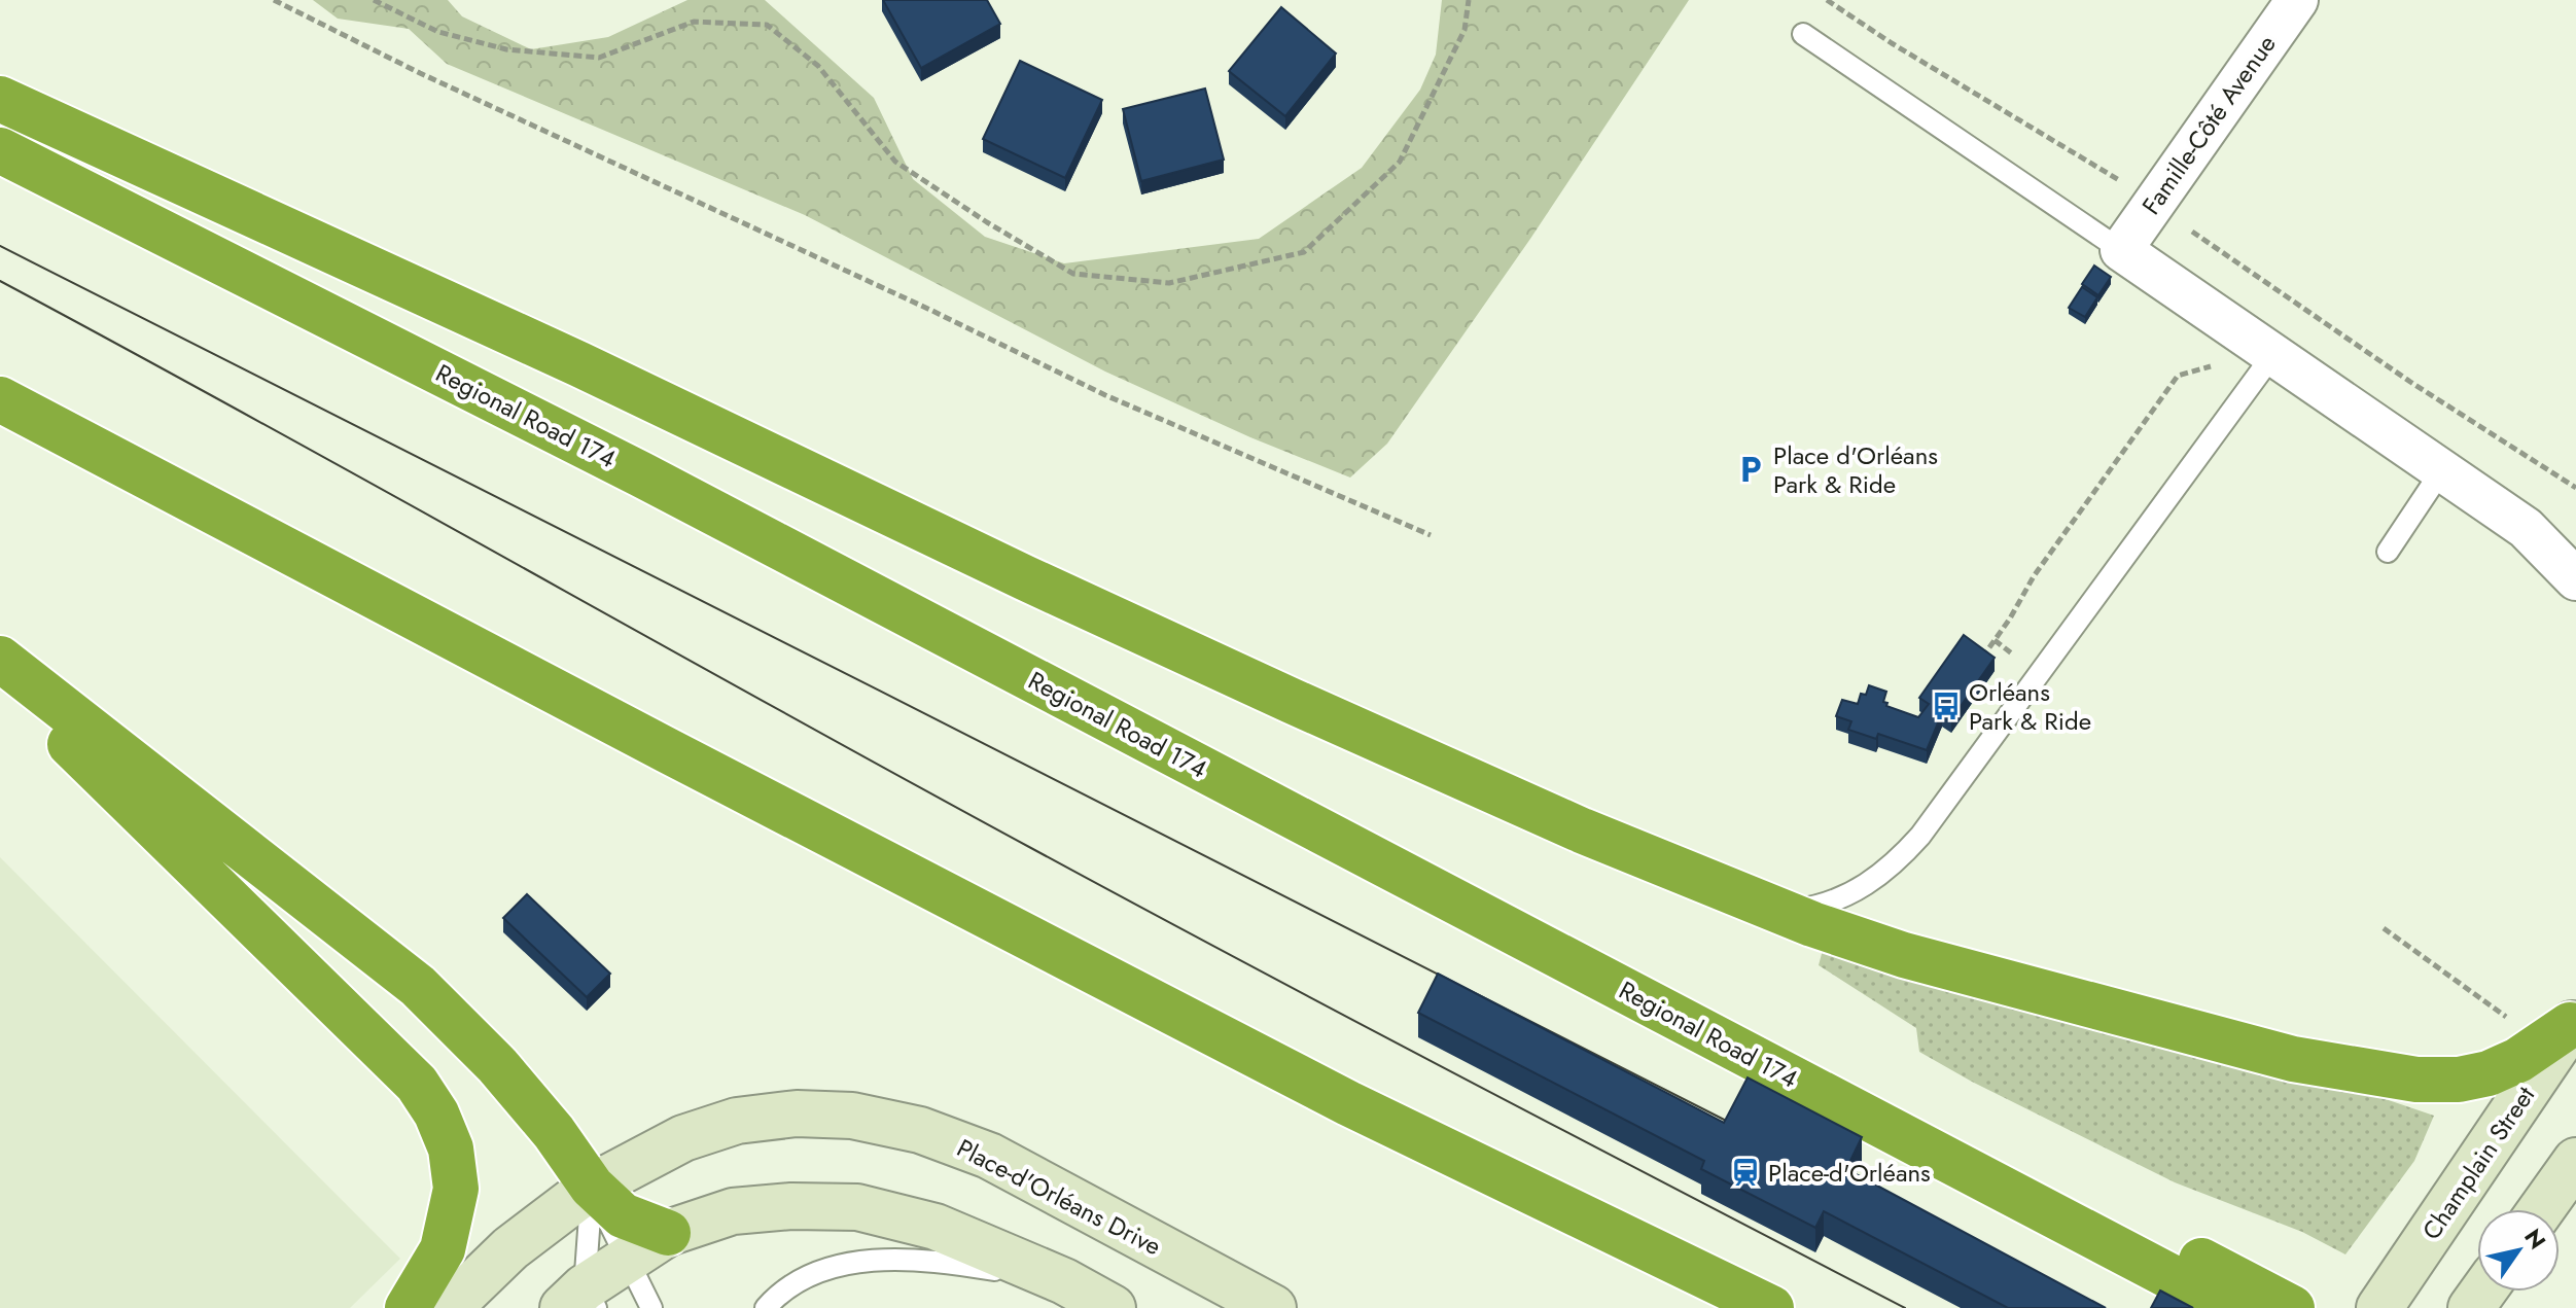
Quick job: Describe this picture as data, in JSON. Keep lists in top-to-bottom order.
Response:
{
  "streets": {
    "highway": ["Regional Road 174"],
    "main road": ["Champlain Street", "Place-d'Orléans Drive"],
    "street": ["Famille-Côté Avenue"]
  },
  "places": {
    "parking": ["Place d'Orléans Park & Ride"],
    "bus stop": ["Orléans Park & Ride"],
    "station": ["Place-d'Orléans"]
  },
  "north": "top right"
}
